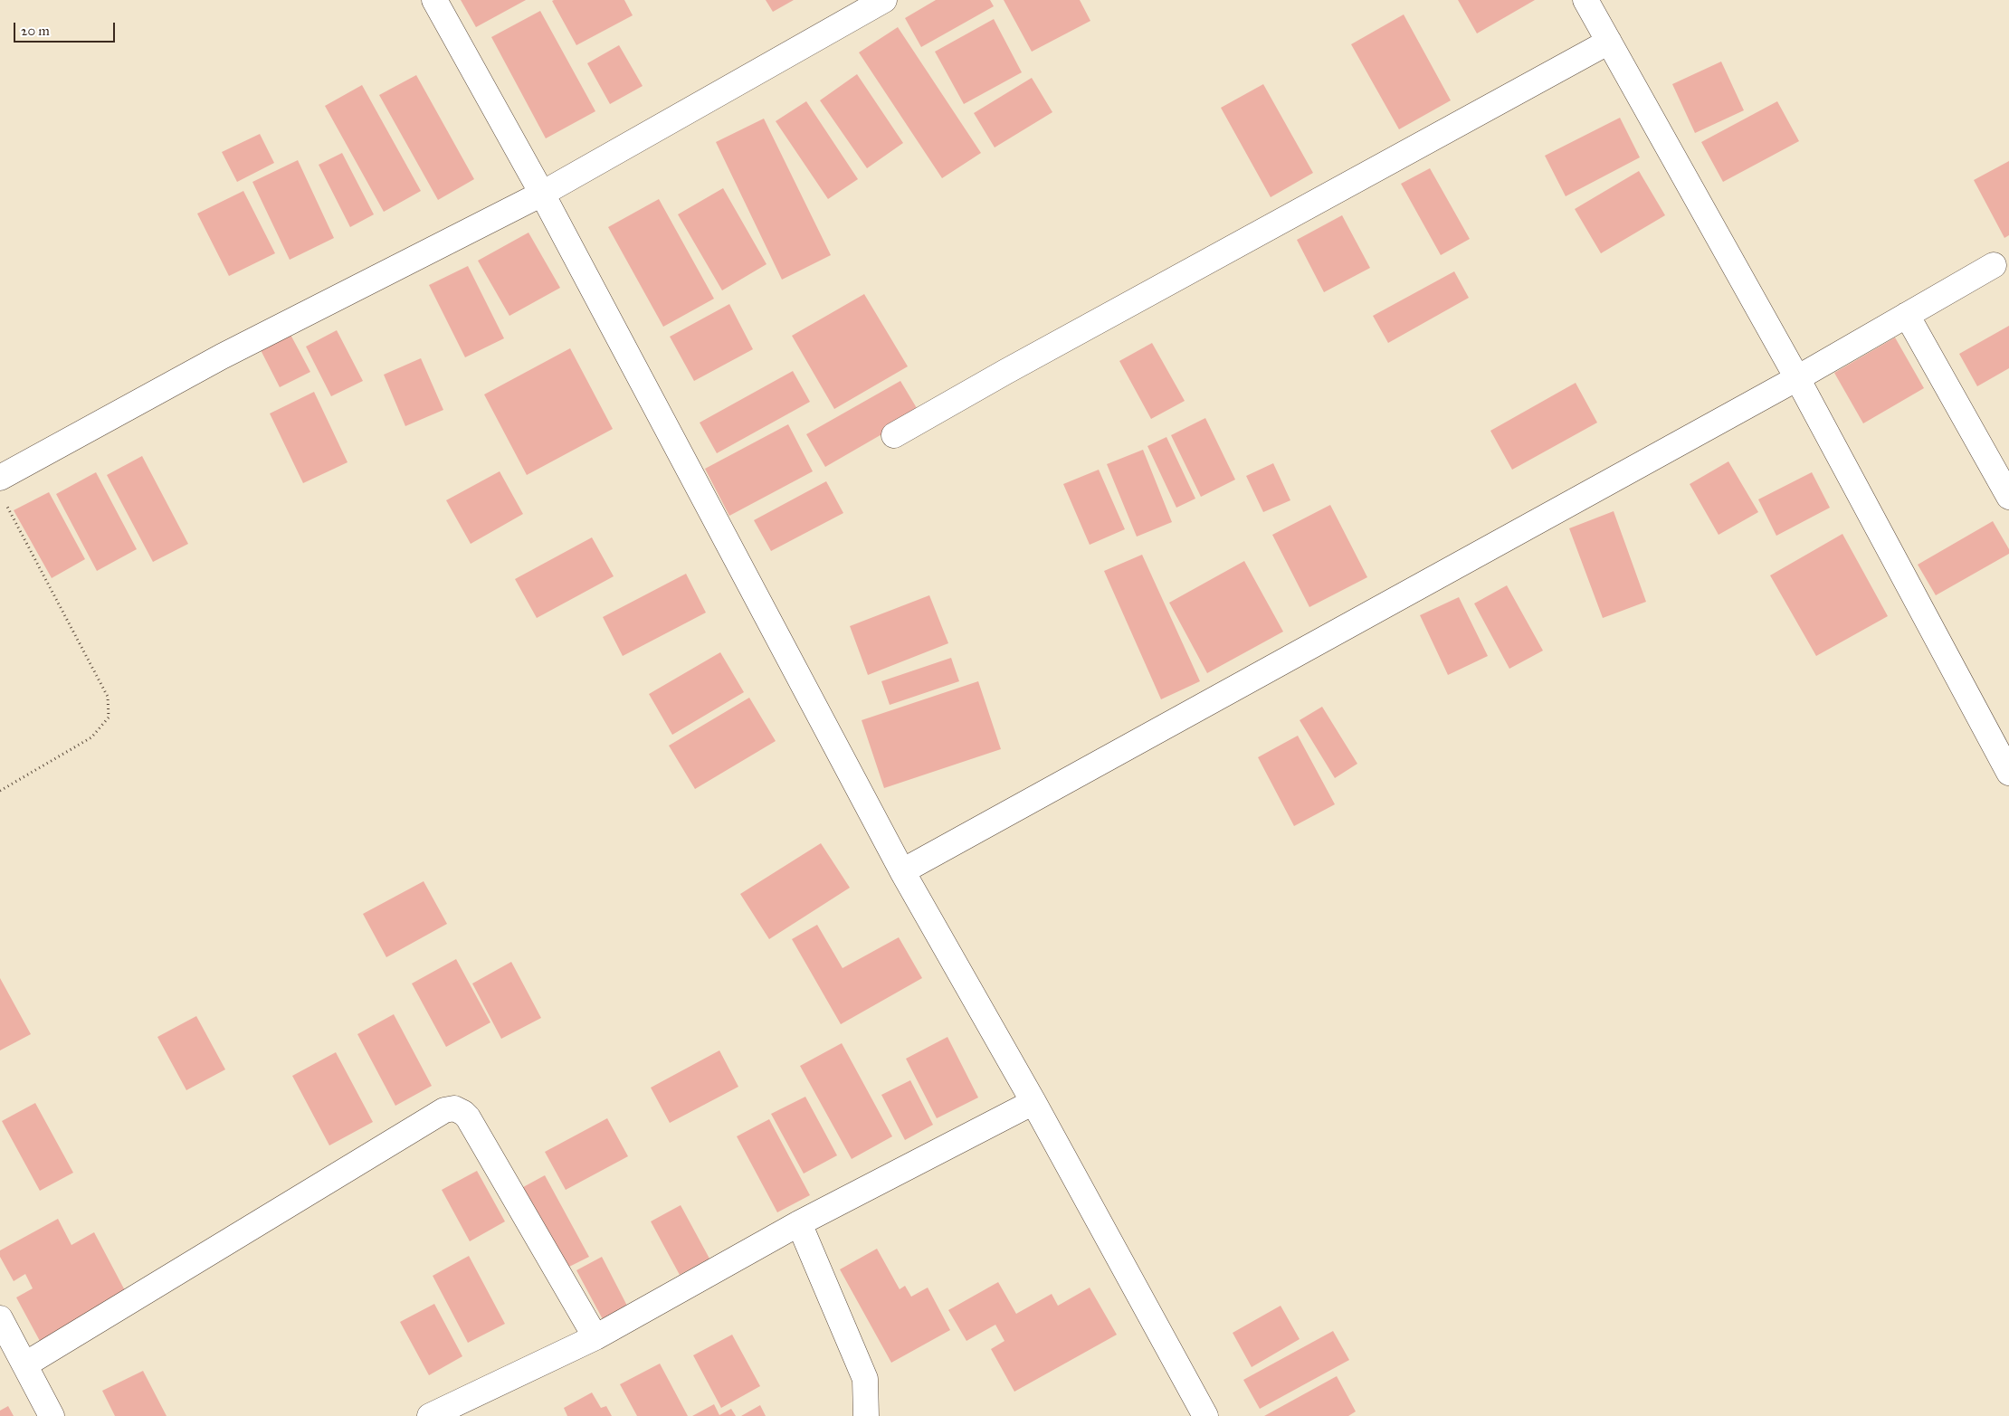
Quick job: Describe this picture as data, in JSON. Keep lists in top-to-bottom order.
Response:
{
  "scale_bar": "20 m"
}
